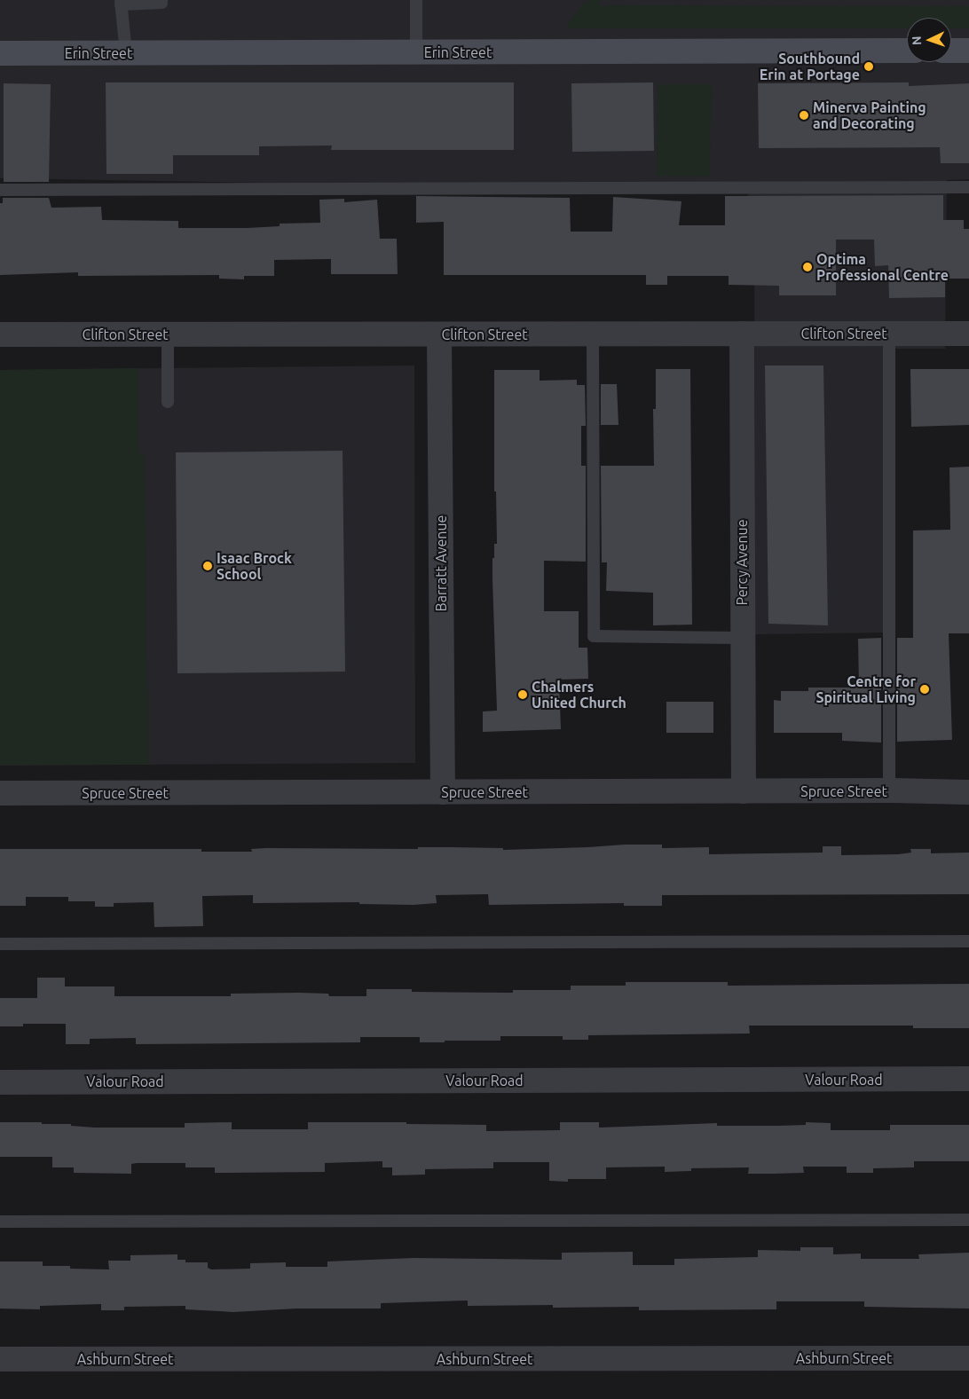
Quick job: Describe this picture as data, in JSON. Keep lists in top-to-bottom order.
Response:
{
  "streets": {
    "main road": ["Erin Street"],
    "street": [
      "Clifton Street",
      "Percy Avenue",
      "Barratt Avenue",
      "Spruce Street",
      "Valour Road",
      "Ashburn Street"
    ]
  },
  "crossings": [
    ["Clifton Street", "Percy Avenue"],
    ["Clifton Street", "Barratt Avenue"],
    ["Percy Avenue", "Spruce Street"],
    ["Barratt Avenue", "Spruce Street"]
  ],
  "places": [
    "Southbound Erin at Portage",
    "Minerva Painting and Decorating",
    "Optima Professional Centre",
    "Isaac Brock School",
    "Centre for Spiritual Living",
    "Chalmers United Church"
  ],
  "north": "left"
}
